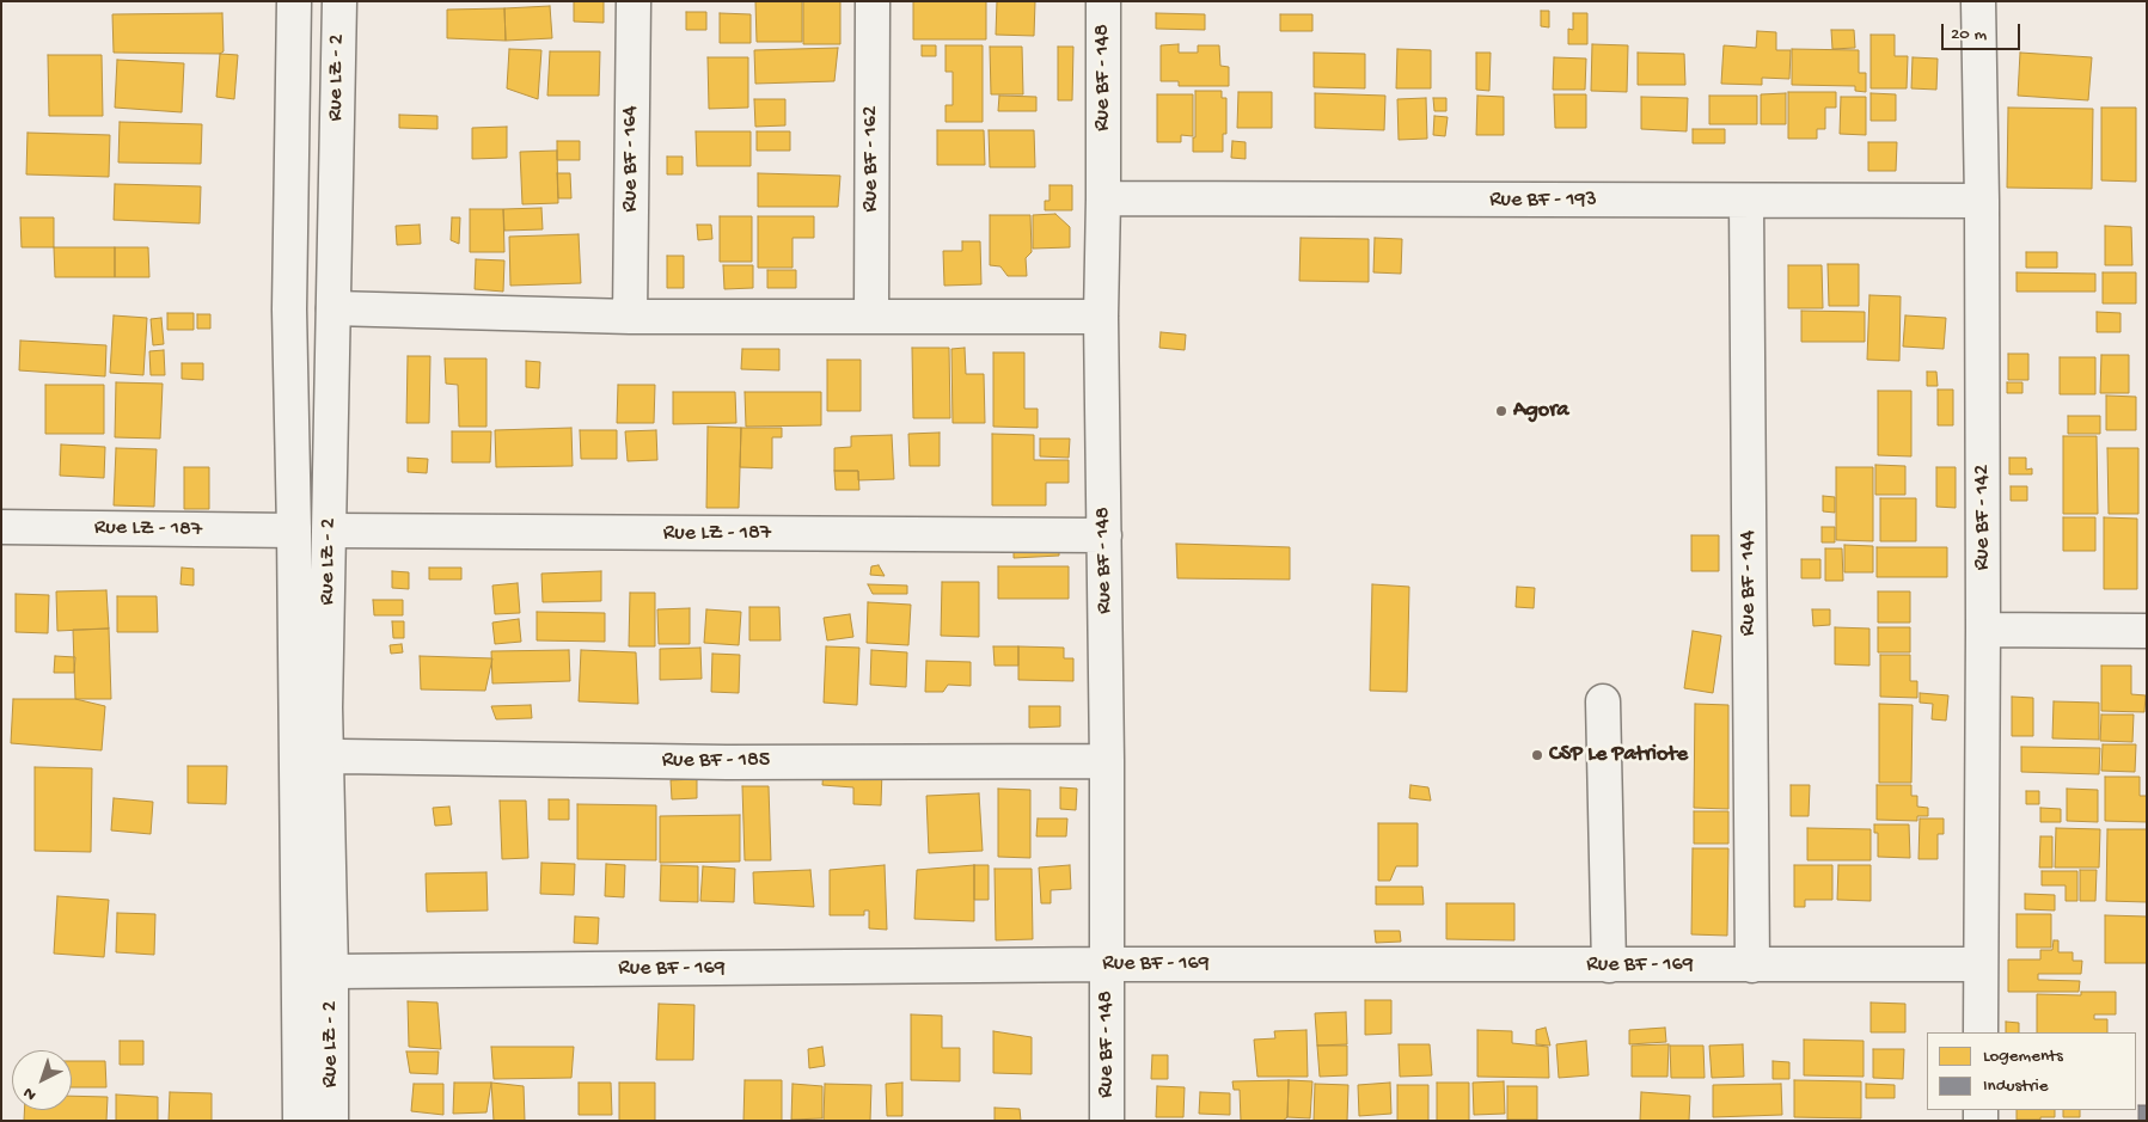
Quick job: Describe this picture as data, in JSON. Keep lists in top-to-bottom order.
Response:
{
  "streets": {
    "street": [
      "Rue LZ - 2",
      "Rue BF - 148",
      "Rue BF - 164",
      "Rue BF - 162",
      "Rue BF - 193",
      "Rue BF - 142",
      "Rue LZ - 187",
      "Rue BF - 144",
      "Rue BF - 185",
      "Rue BF - 169"
    ]
  },
  "crossings": [
    ["Rue LZ - 2", "Rue LZ - 187"],
    ["Rue LZ - 2", "Rue BF - 185"],
    ["Rue LZ - 2", "Rue BF - 169"],
    ["Rue BF - 148", "Rue BF - 193"],
    ["Rue BF - 148", "Rue LZ - 187"],
    ["Rue BF - 148", "Rue BF - 185"],
    ["Rue BF - 148", "Rue BF - 169"],
    ["Rue BF - 193", "Rue BF - 142"],
    ["Rue BF - 193", "Rue BF - 144"],
    ["Rue BF - 142", "Rue BF - 169"],
    ["Rue BF - 144", "Rue BF - 169"]
  ],
  "places": ["Agora", "CSP Le Patriote"],
  "legend": ["Logements", "Industrie"],
  "scale_bar": "20 m",
  "north": "bottom left"
}
